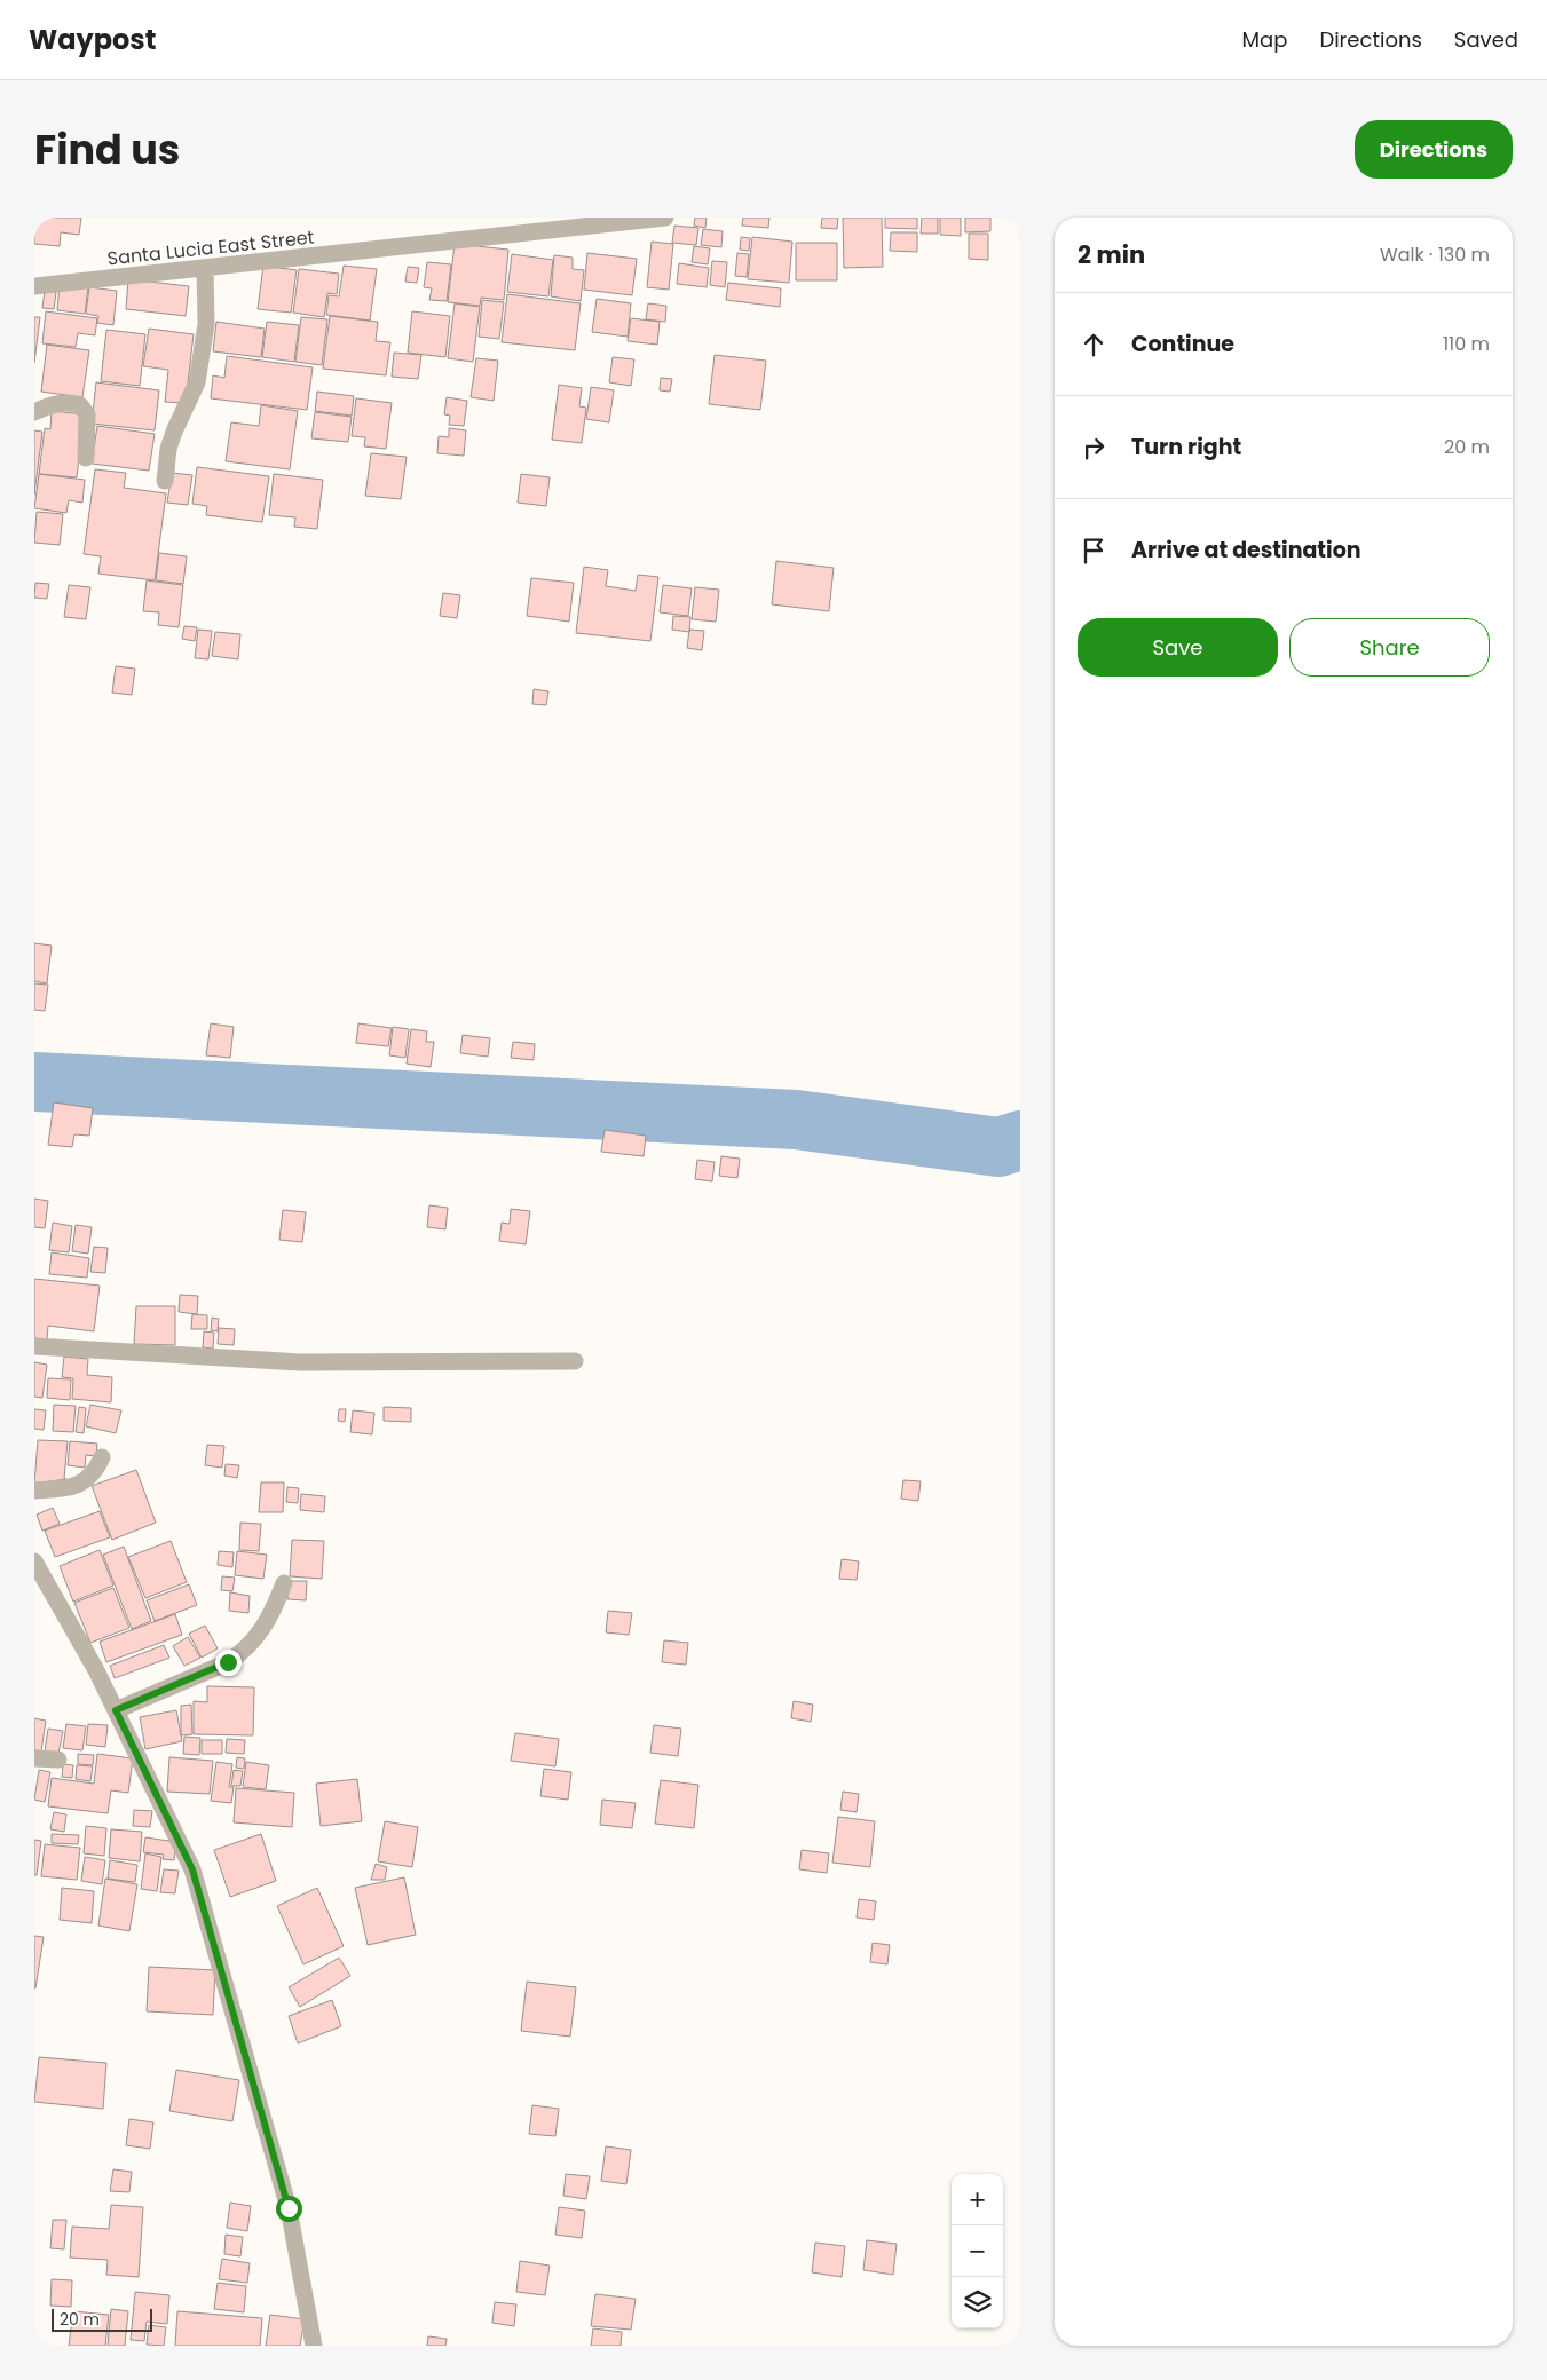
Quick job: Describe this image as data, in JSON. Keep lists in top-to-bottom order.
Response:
{
  "streets": {
    "street": ["Santa Lucia East Street"]
  },
  "scale_bar": "20 m",
  "page": {
    "header": "Waypost",
    "nav": ["Map", "Directions", "Saved"],
    "title": "Find us",
    "buttons": [
      "Directions",
      ["Save", "Share"]
    ],
    "heading": ["2 min", "Walk · 130 m"],
    "list": [
      ["Continue", "110 m"],
      ["Turn right", "20 m"],
      "Arrive at destination"
    ],
    "map_buttons": ["+", "−"],
    "scale": "20 m"
  }
}
